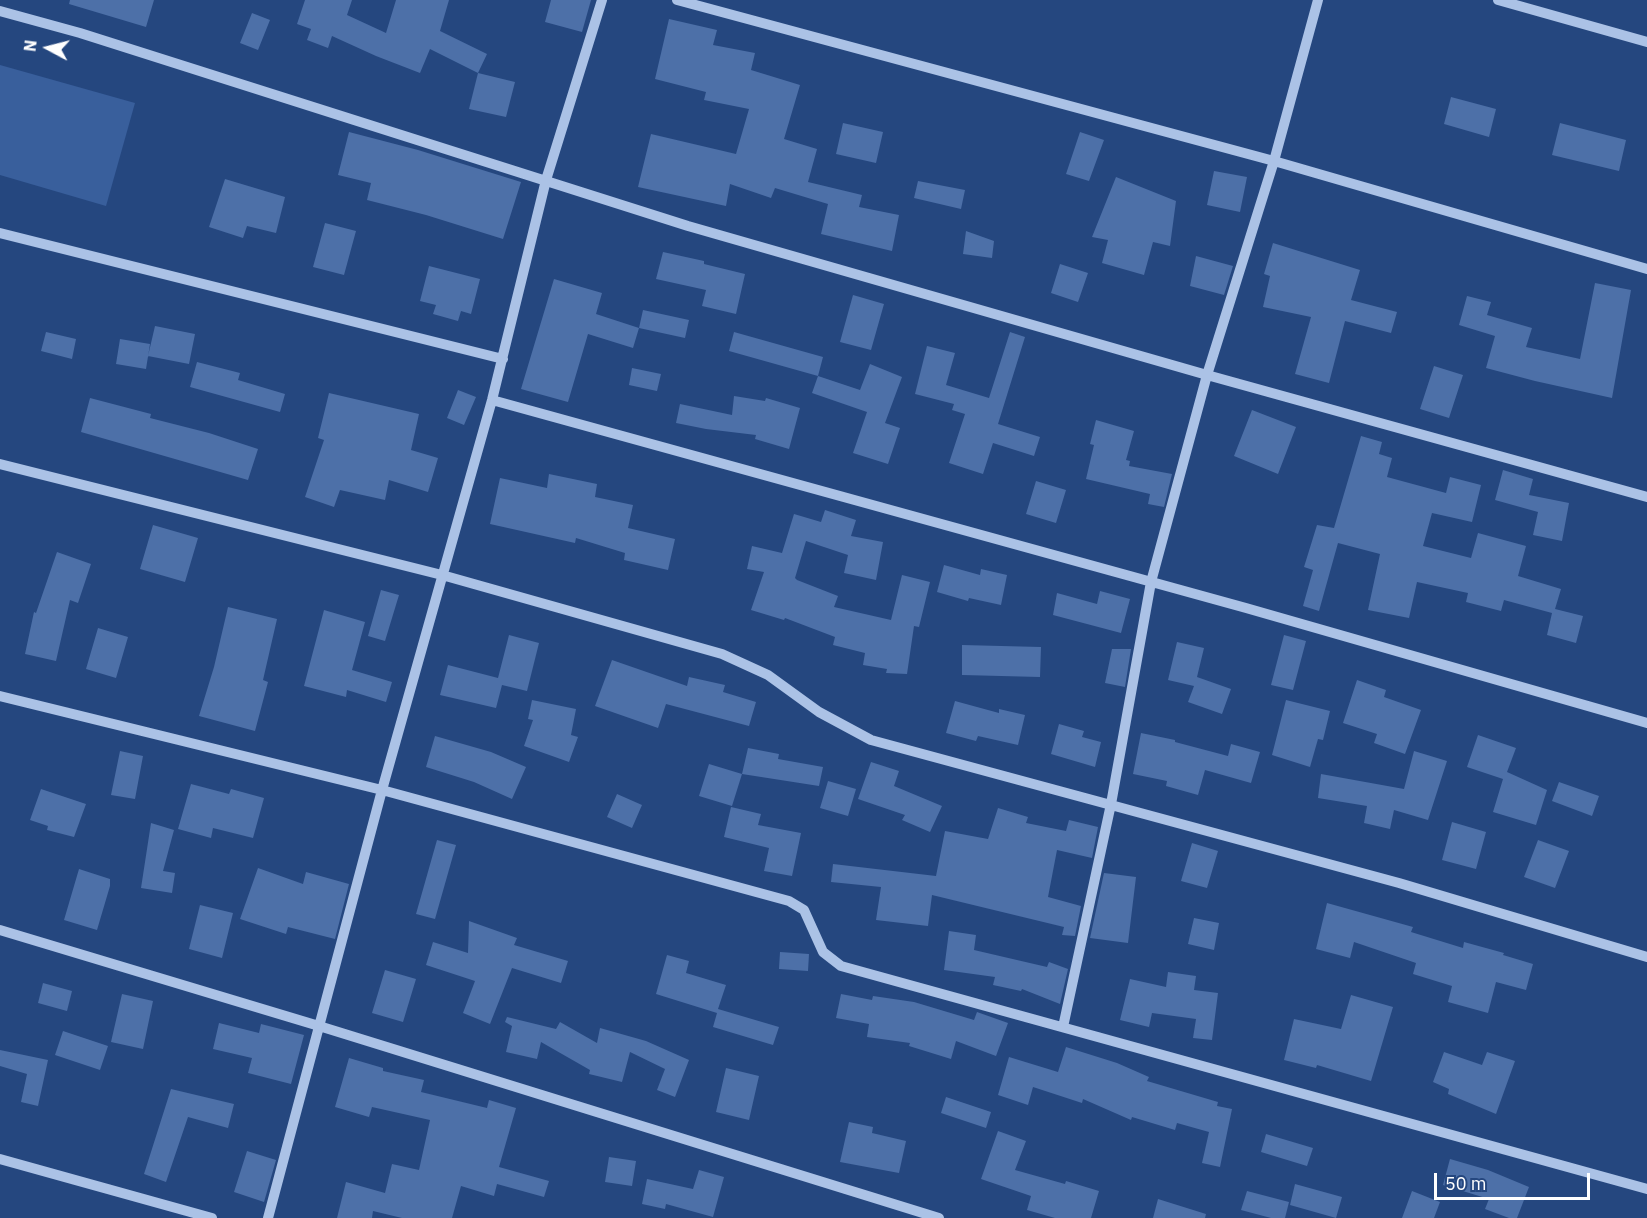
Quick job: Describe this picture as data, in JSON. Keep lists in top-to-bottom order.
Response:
{
  "scale_bar": "50 m",
  "north": "left"
}
